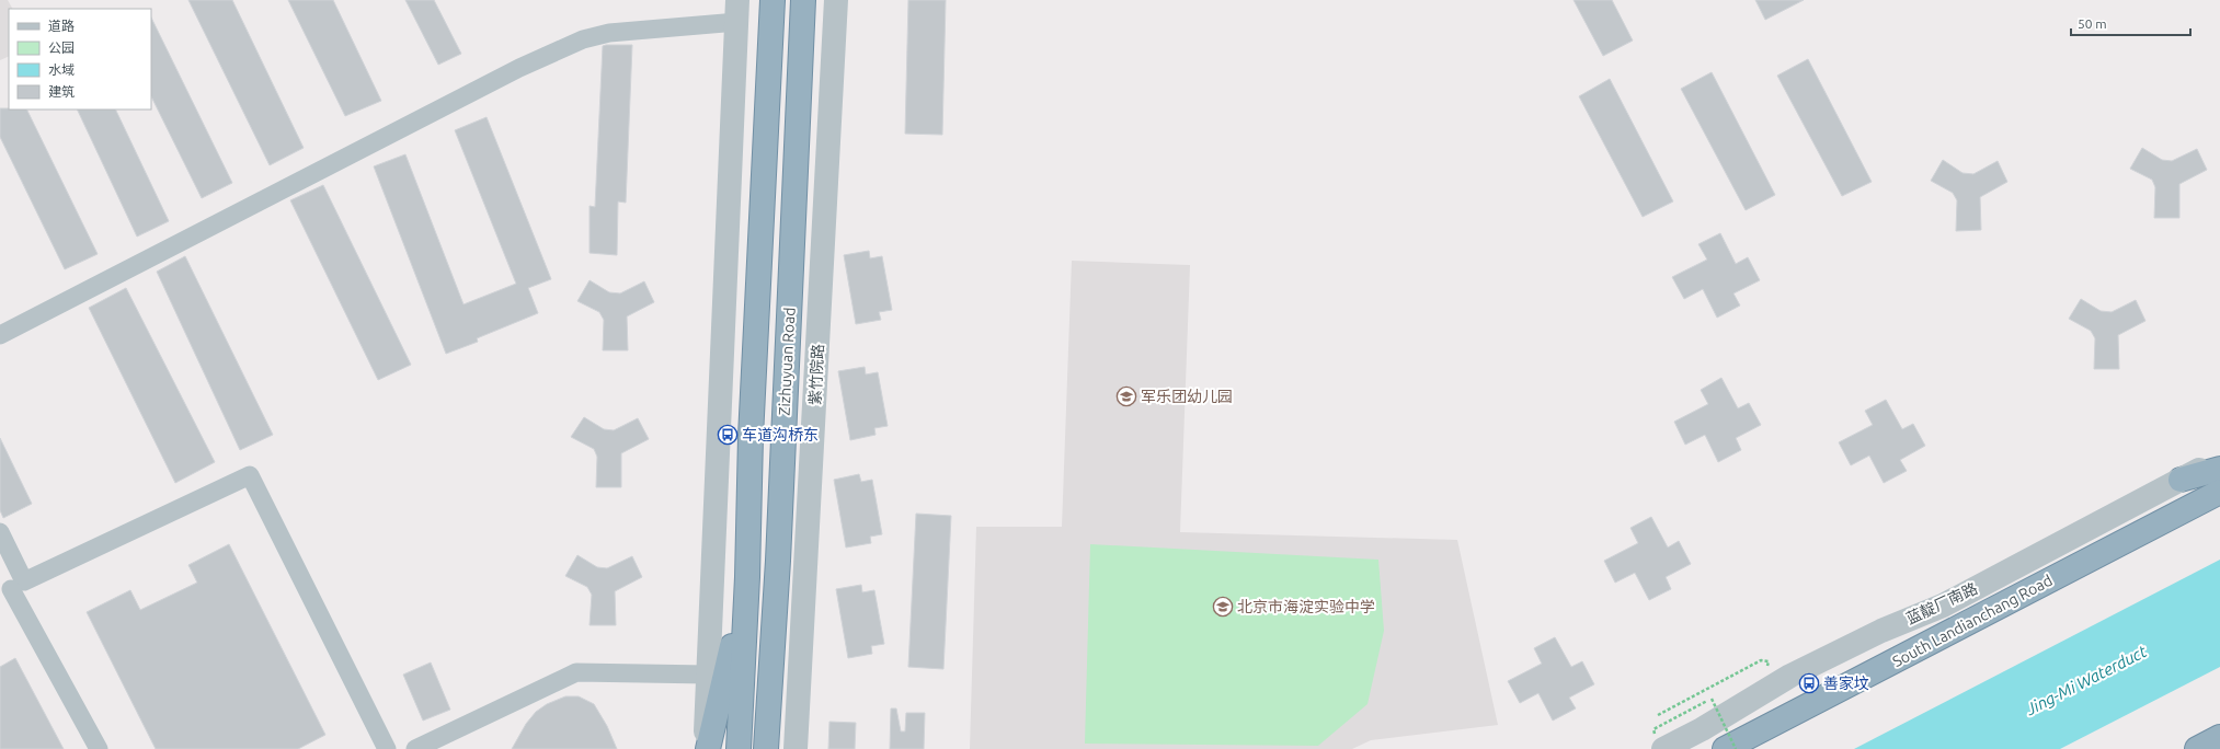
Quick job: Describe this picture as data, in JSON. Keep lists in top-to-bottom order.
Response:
{
  "streets": {
    "highway": ["Zizhuyuan Road", "South Landianchang Road"],
    "street": ["紫竹院路", "蓝靛厂南路"]
  },
  "water": ["Jing-Mi Waterduct"],
  "places": {
    "school or university": ["军乐团幼儿园", "北京市海淀实验中学"],
    "bus stop": ["车道沟桥东", "善家坟"]
  },
  "legend": [
    "道路",
    "公园",
    "水域",
    "建筑"
  ],
  "scale_bar": "50 m"
}
